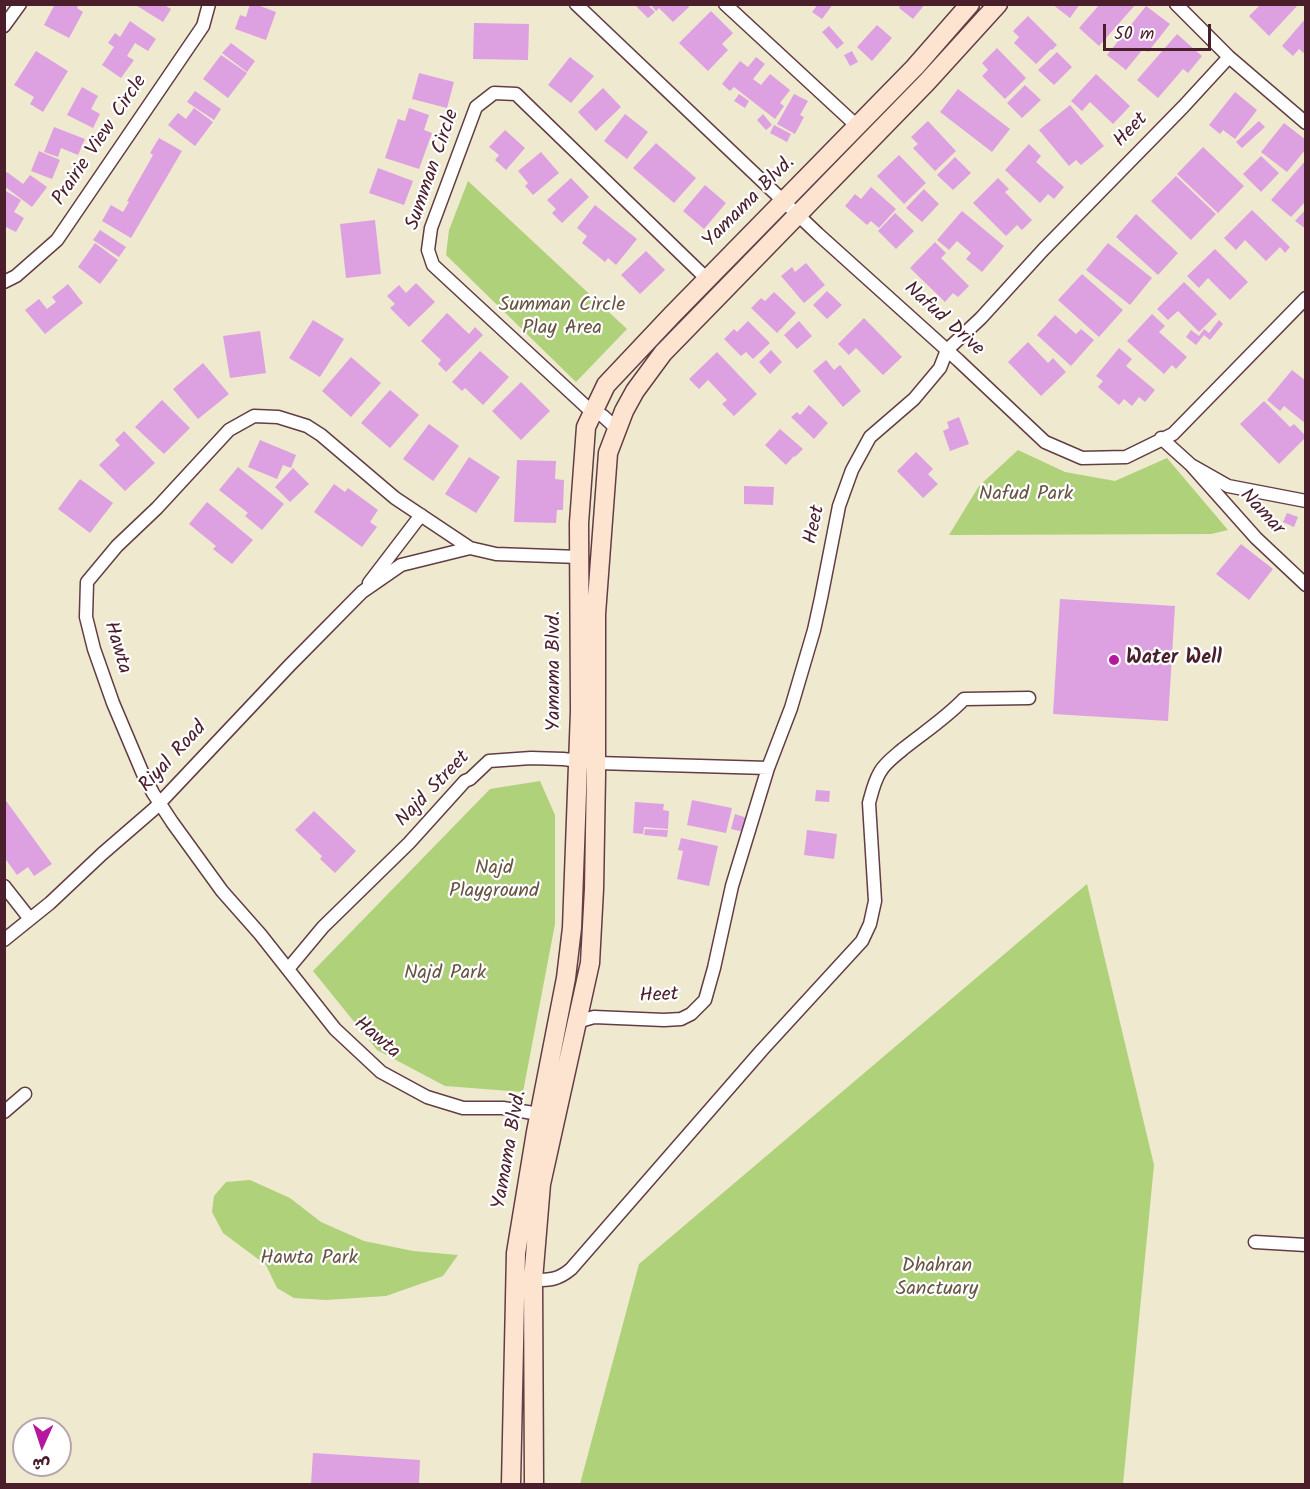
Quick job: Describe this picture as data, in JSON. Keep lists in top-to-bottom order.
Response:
{
  "streets": {
    "main road": ["Yamama Blvd."],
    "street": [
      "Heet",
      "Prairie View Circle",
      "Summan Circle",
      "Nafud Drive",
      "Namar",
      "Hawta",
      "Riyal Road",
      "Najd Street"
    ]
  },
  "crossings": [
    ["Heet", "Yamama Blvd."],
    ["Heet", "Nafud Drive"],
    ["Heet", "Najd Street"],
    ["Summan Circle", "Yamama Blvd."],
    ["Yamama Blvd.", "Nafud Drive"],
    ["Yamama Blvd.", "Hawta"],
    ["Yamama Blvd.", "Najd Street"],
    ["Nafud Drive", "Namar"],
    ["Hawta", "Riyal Road"],
    ["Hawta", "Najd Street"]
  ],
  "parks": [
    "Summan Circle Play Area",
    "Nafud Park",
    "Najd Playground",
    "Najd Park",
    "Hawta Park",
    "Dhahran Sanctuary"
  ],
  "places": ["Water Well"],
  "scale_bar": "50 m",
  "north": "bottom"
}
